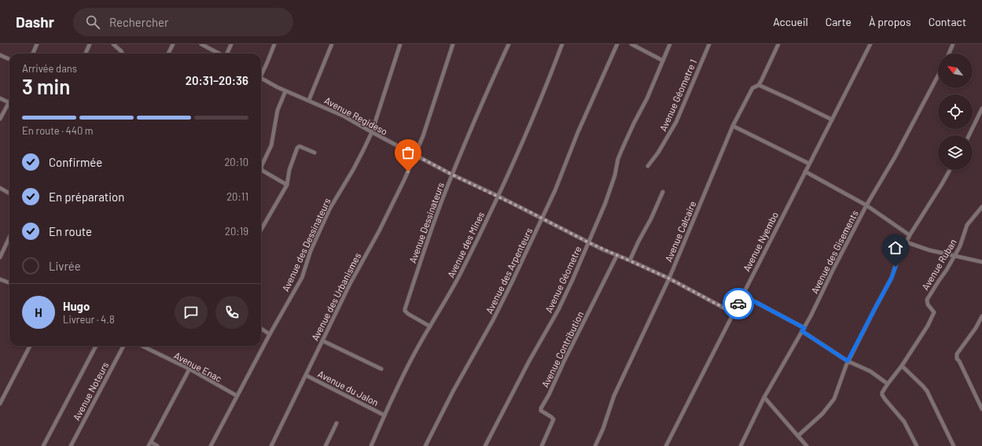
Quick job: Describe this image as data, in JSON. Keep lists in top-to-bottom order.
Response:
{
  "streets": {
    "street": [
      "Avenue Géometre 1",
      "Avenue Regideso",
      "Avenue Dessinateurs",
      "Avenue Calcaire",
      "Avenue Nyembo",
      "Avenue des Dessinateurs",
      "Avenue des Mines",
      "Avenue des Gisements",
      "Avenue Ruban",
      "Avenue des Arpenteurs",
      "Avenue Géometre",
      "Avenue des Urbanismes",
      "Avenue Contribution",
      "Avenue Enac",
      "Avenue du Jalon",
      "Avenue Noteurs"
    ]
  },
  "crossings": [
    ["Avenue Regideso", "Avenue Dessinateurs"],
    ["Avenue Regideso", "Avenue Calcaire"],
    ["Avenue Regideso", "Avenue Nyembo"],
    ["Avenue Regideso", "Avenue des Dessinateurs"],
    ["Avenue Regideso", "Avenue des Mines"],
    ["Avenue Regideso", "Avenue des Arpenteurs"],
    ["Avenue Regideso", "Avenue Géometre"],
    ["Avenue Regideso", "Avenue des Urbanismes"],
    ["Avenue Regideso", "Avenue Contribution"],
    ["Avenue Dessinateurs", "Avenue des Mines"],
    ["Avenue des Dessinateurs", "Avenue Enac"],
    ["Avenue des Mines", "Avenue du Jalon"],
    ["Avenue des Urbanismes", "Avenue du Jalon"]
  ],
  "north": "top left",
  "page": {
    "header": "Dashr",
    "search": "Rechercher",
    "nav": [
      "Accueil",
      "Carte",
      "À propos",
      "Contact"
    ],
    "heading": ["3 min", "Arrivée dans", "20:31–20:36"],
    "panel": ["Hugo", "Livreur · 4.8"],
    "bar": "En route · 440 m",
    "list": [
      ["Confirmée", "20:10"],
      ["En préparation", "20:11"],
      ["En route", "20:19"],
      "Livrée"
    ],
    "round": "H"
  }
}
